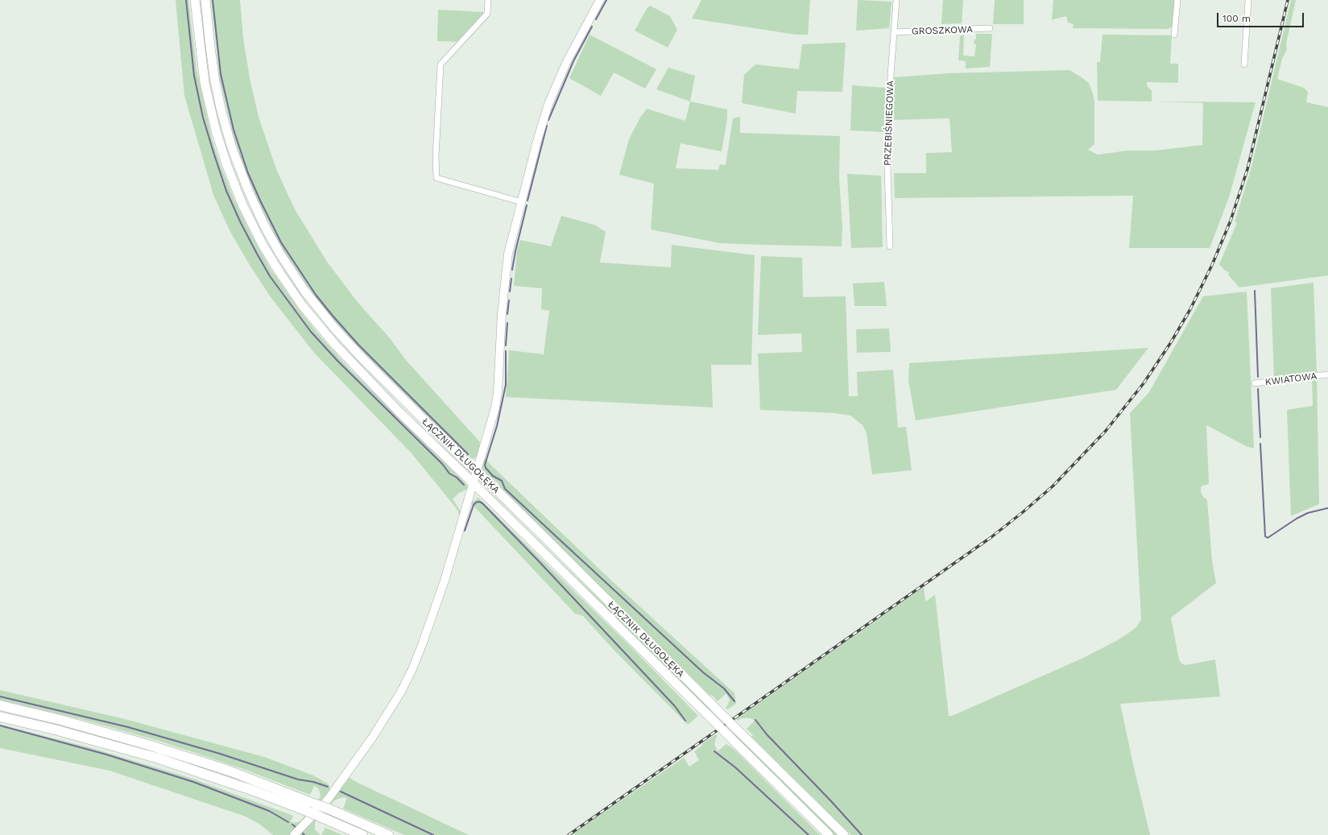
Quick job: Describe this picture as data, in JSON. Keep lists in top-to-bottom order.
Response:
{
  "streets": {
    "main road": ["ŁĄCZNIK DŁUGOŁĘKA"],
    "street": ["GROSZKOWA", "PRZEBIŚNIEGOWA", "KWIATOWA"]
  },
  "crossings": [
    ["GROSZKOWA", "PRZEBIŚNIEGOWA"]
  ],
  "scale_bar": "100 m"
}
